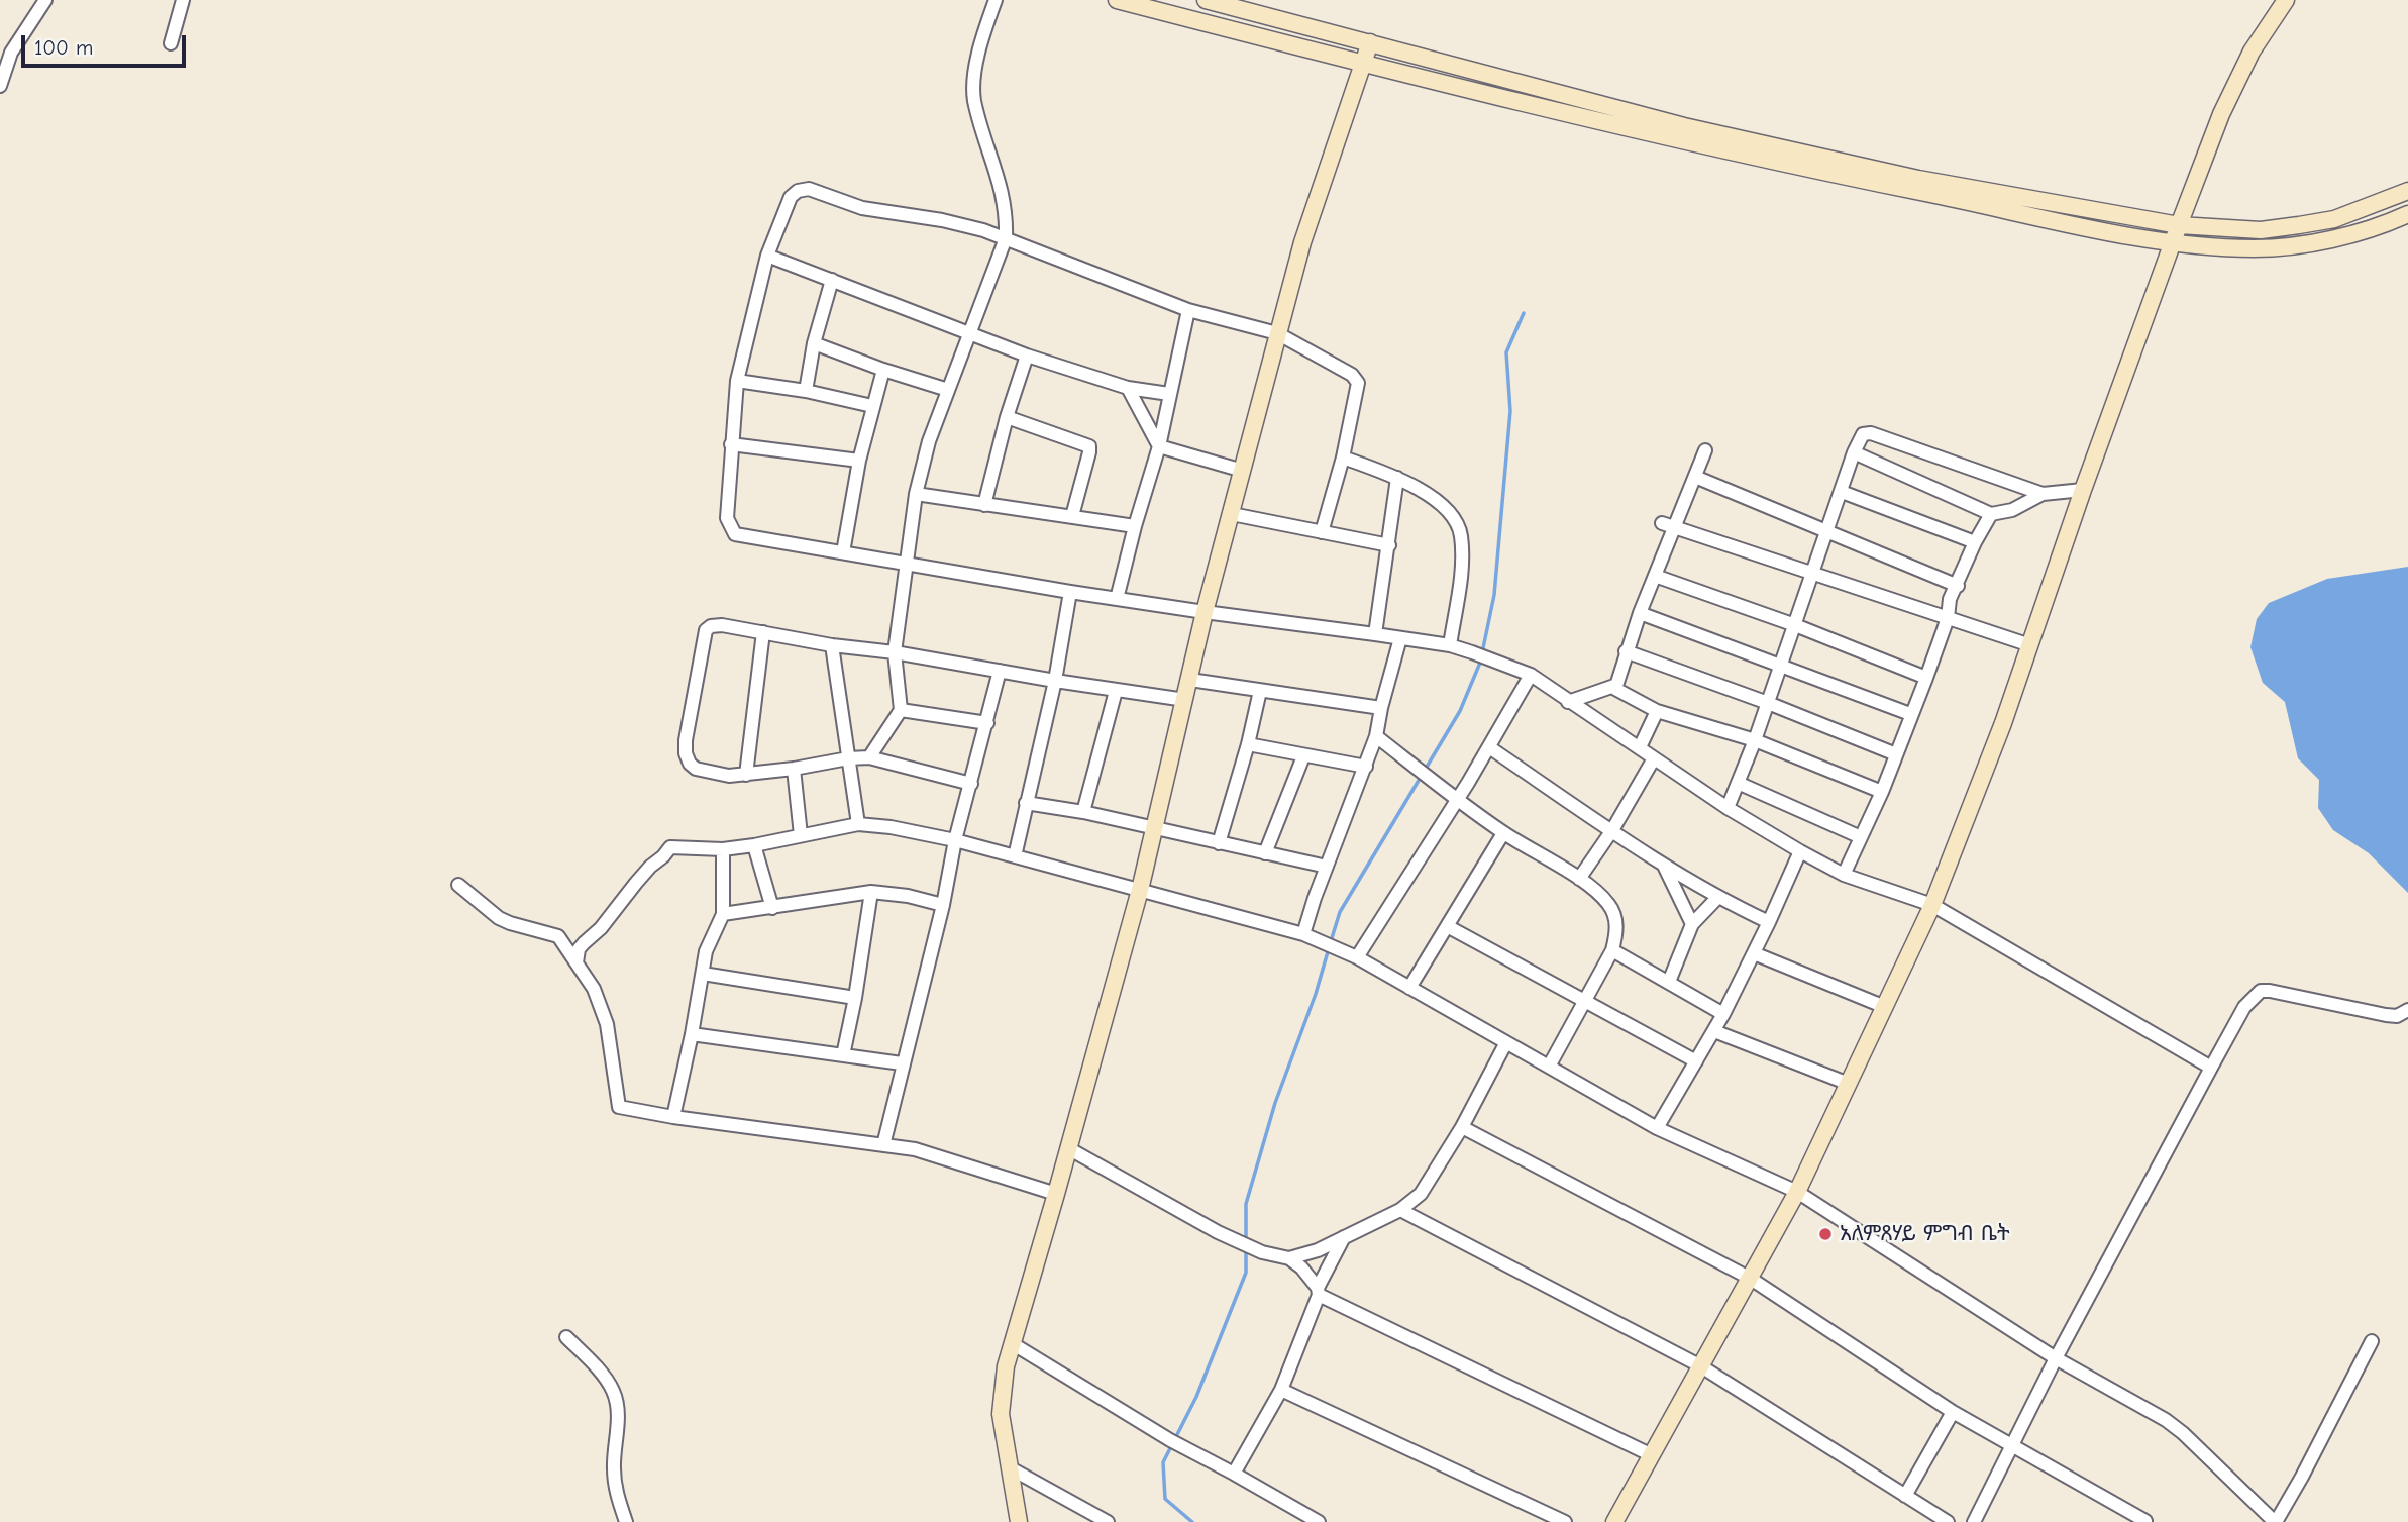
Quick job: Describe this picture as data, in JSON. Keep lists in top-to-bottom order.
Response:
{
  "places": ["አለምጸሃይ ምግብ ቤት"],
  "scale_bar": "100 m"
}
